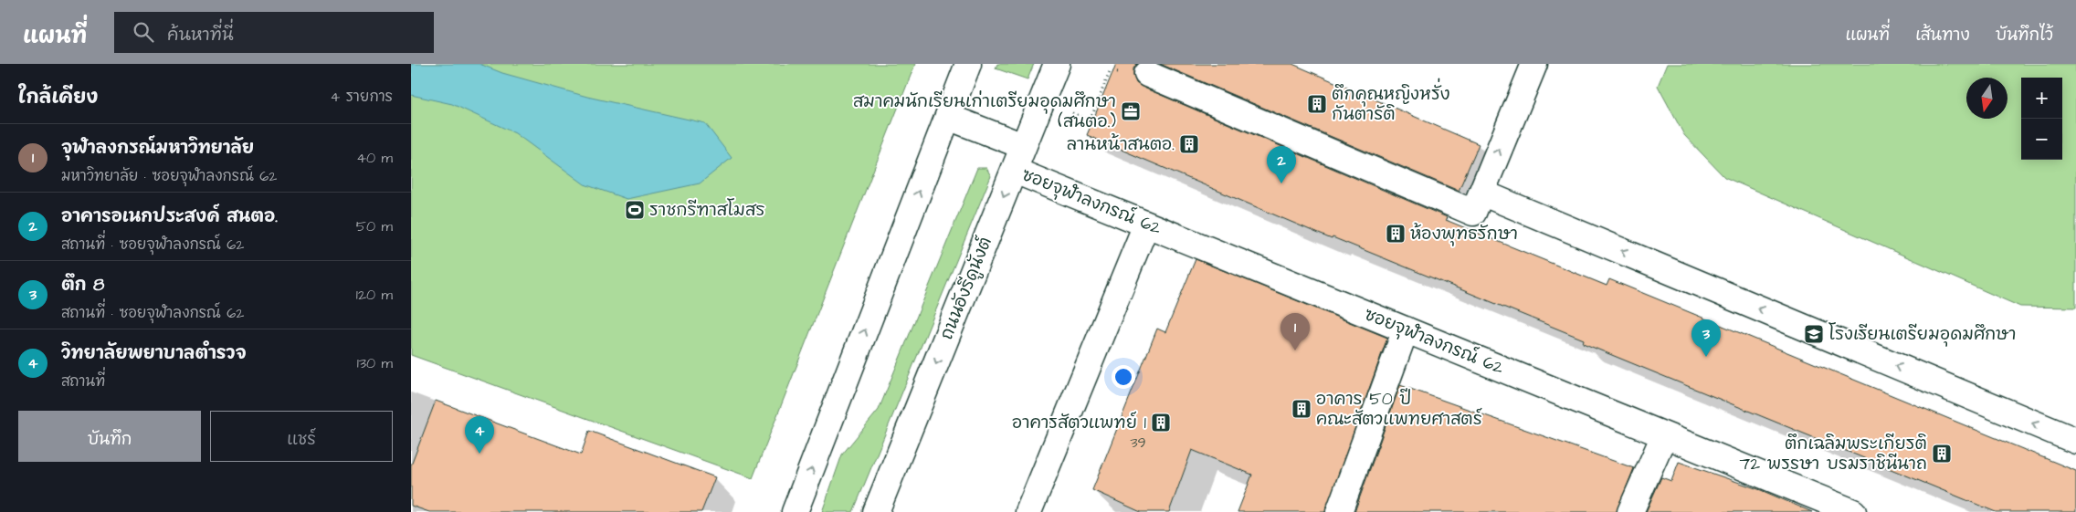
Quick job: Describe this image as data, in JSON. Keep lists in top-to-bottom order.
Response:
{
  "streets": {
    "street": ["ซอยจุฬาลงกรณ์ 62", "ถนนอังรีดูนังต์"]
  },
  "crossings": [
    ["ซอยจุฬาลงกรณ์ 62", "ถนนอังรีดูนังต์"]
  ],
  "places": {
    "building": [
      "ตึกคุณหญิงหรั่ง กันตารัติ",
      "ลานหน้าสนตอ.",
      "ห้องพุทธรักษา",
      "อาคาร 50 ปี คณะสัตวแพทยศาสตร์",
      "อาคารสัตวแพทย์ 1",
      "ตึกเฉลิมพระเกียรติ 72 พรรษา บรมราชินีนาถ"
    ],
    "office": ["สมาคมนักเรียนเก่าเตรียมอุดมศึกษา (สนตอ.)"],
    "sports": ["ราชกรีฑาสโมสร"],
    "school or university": ["โรงเรียนเตรียมอุดมศึกษา"]
  },
  "house_numbers": ["39"],
  "north": "bottom",
  "page": {
    "header": "แผนที่",
    "search": "ค้นหาที่นี่",
    "nav": ["แผนที่", "เส้นทาง", "บันทึกไว้"],
    "heading": ["ใกล้เคียง", "4 รายการ"],
    "map_buttons": ["+", "−"],
    "list": [
      {
        "mark": "1",
        "name": "จุฬาลงกรณ์มหาวิทยาลัย",
        "note": "มหาวิทยาลัย · ซอยจุฬาลงกรณ์ 62",
        "value": "40 m"
      },
      {
        "mark": "2",
        "name": "อาคารอเนกประสงค์ สนตอ.",
        "note": "สถานที่ · ซอยจุฬาลงกรณ์ 62",
        "value": "50 m"
      },
      {
        "mark": "3",
        "name": "ตึก 8",
        "note": "สถานที่ · ซอยจุฬาลงกรณ์ 62",
        "value": "120 m"
      },
      {
        "mark": "4",
        "name": "วิทยาลัยพยาบาลตำรวจ",
        "note": "สถานที่",
        "value": "130 m"
      }
    ],
    "pins": [
      "2",
      "1",
      "3",
      "4"
    ],
    "buttons": ["บันทึก", "แชร์"]
  }
}
